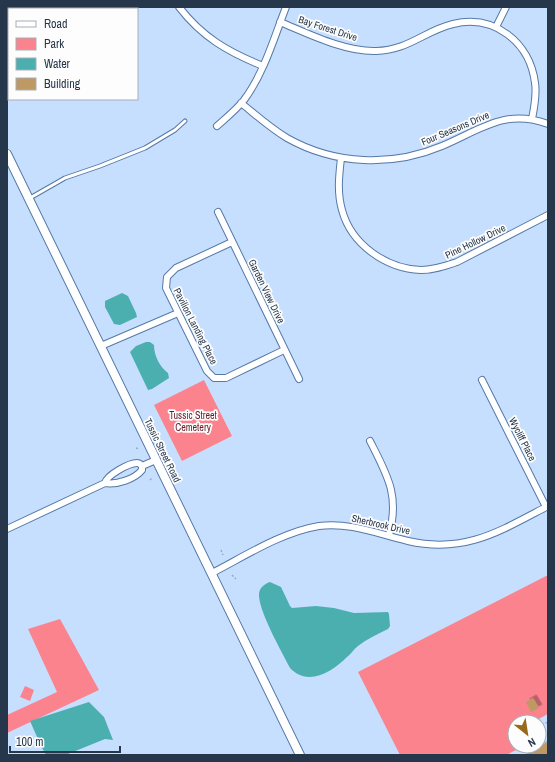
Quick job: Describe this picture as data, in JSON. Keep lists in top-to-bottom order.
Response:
{
  "streets": {
    "main road": ["Tussic Street Road"],
    "street": [
      "Bay Forest Drive",
      "Four Seasons Drive",
      "Pine Hollow Drive",
      "Garden View Drive",
      "Pavilion Landing Place",
      "Wycliff Place",
      "Sherbrook Drive"
    ]
  },
  "crossings": [
    ["Bay Forest Drive", "Four Seasons Drive"],
    ["Four Seasons Drive", "Pine Hollow Drive"],
    ["Garden View Drive", "Pavilion Landing Place"],
    ["Wycliff Place", "Sherbrook Drive"],
    ["Tussic Street Road", "Sherbrook Drive"]
  ],
  "parks": ["Tussic Street Cemetery"],
  "legend": [
    "Road",
    "Park",
    "Water",
    "Building"
  ],
  "scale_bar": "100 m",
  "north": "bottom right"
}
